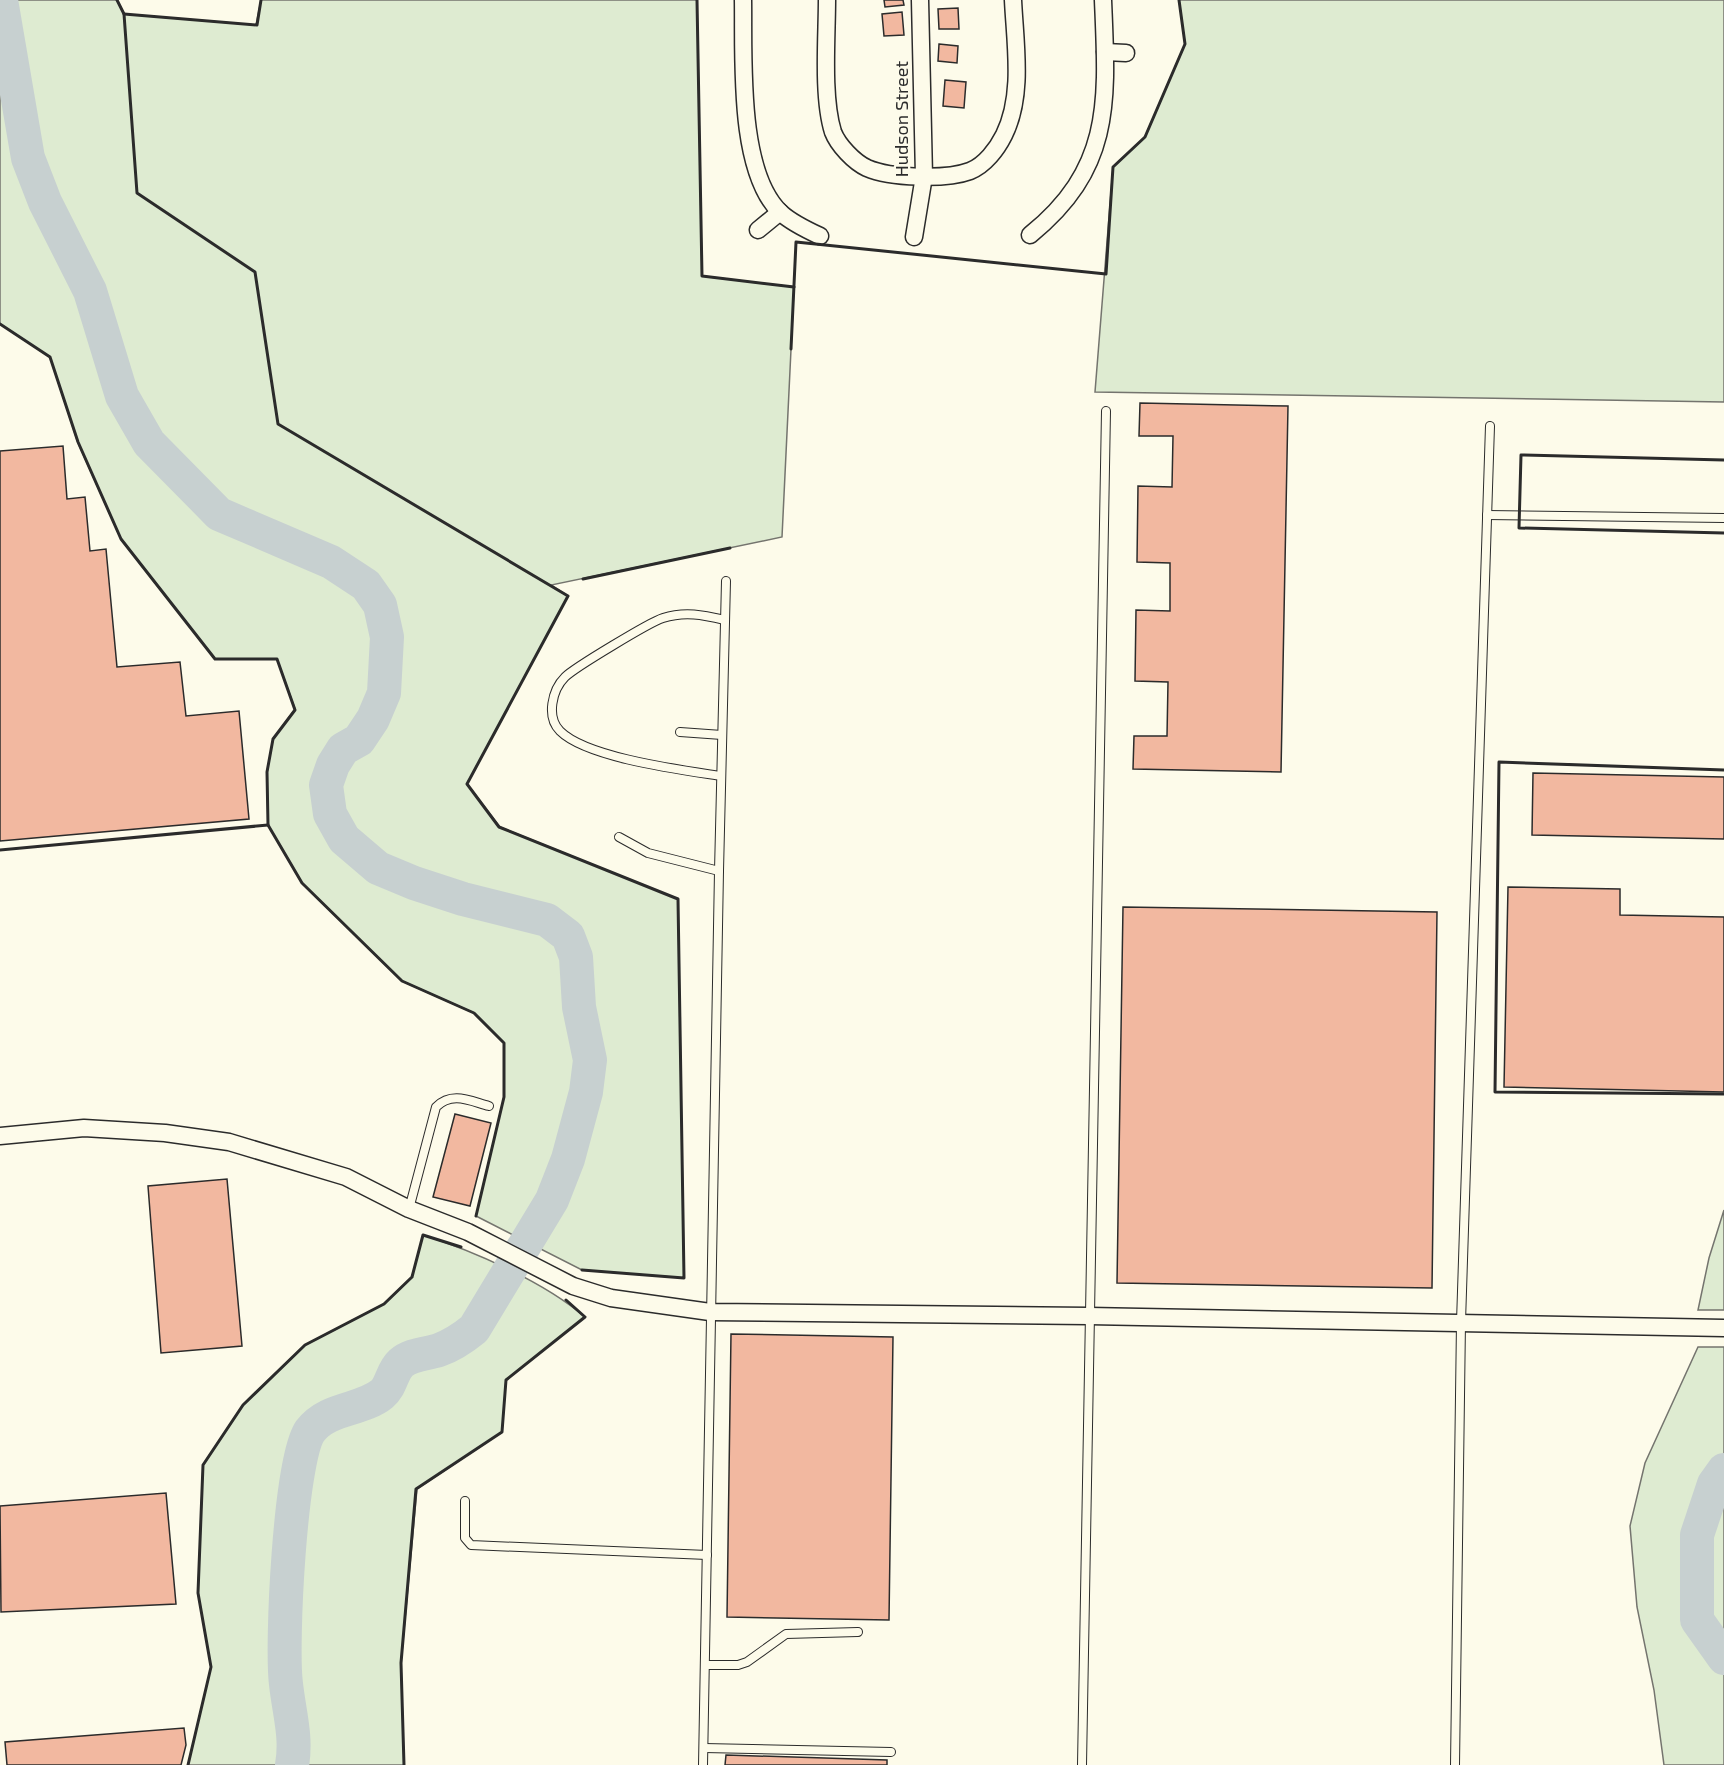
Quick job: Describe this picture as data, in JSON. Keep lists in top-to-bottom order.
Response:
{
  "streets": {
    "street": ["Hudson Street"]
  }
}
